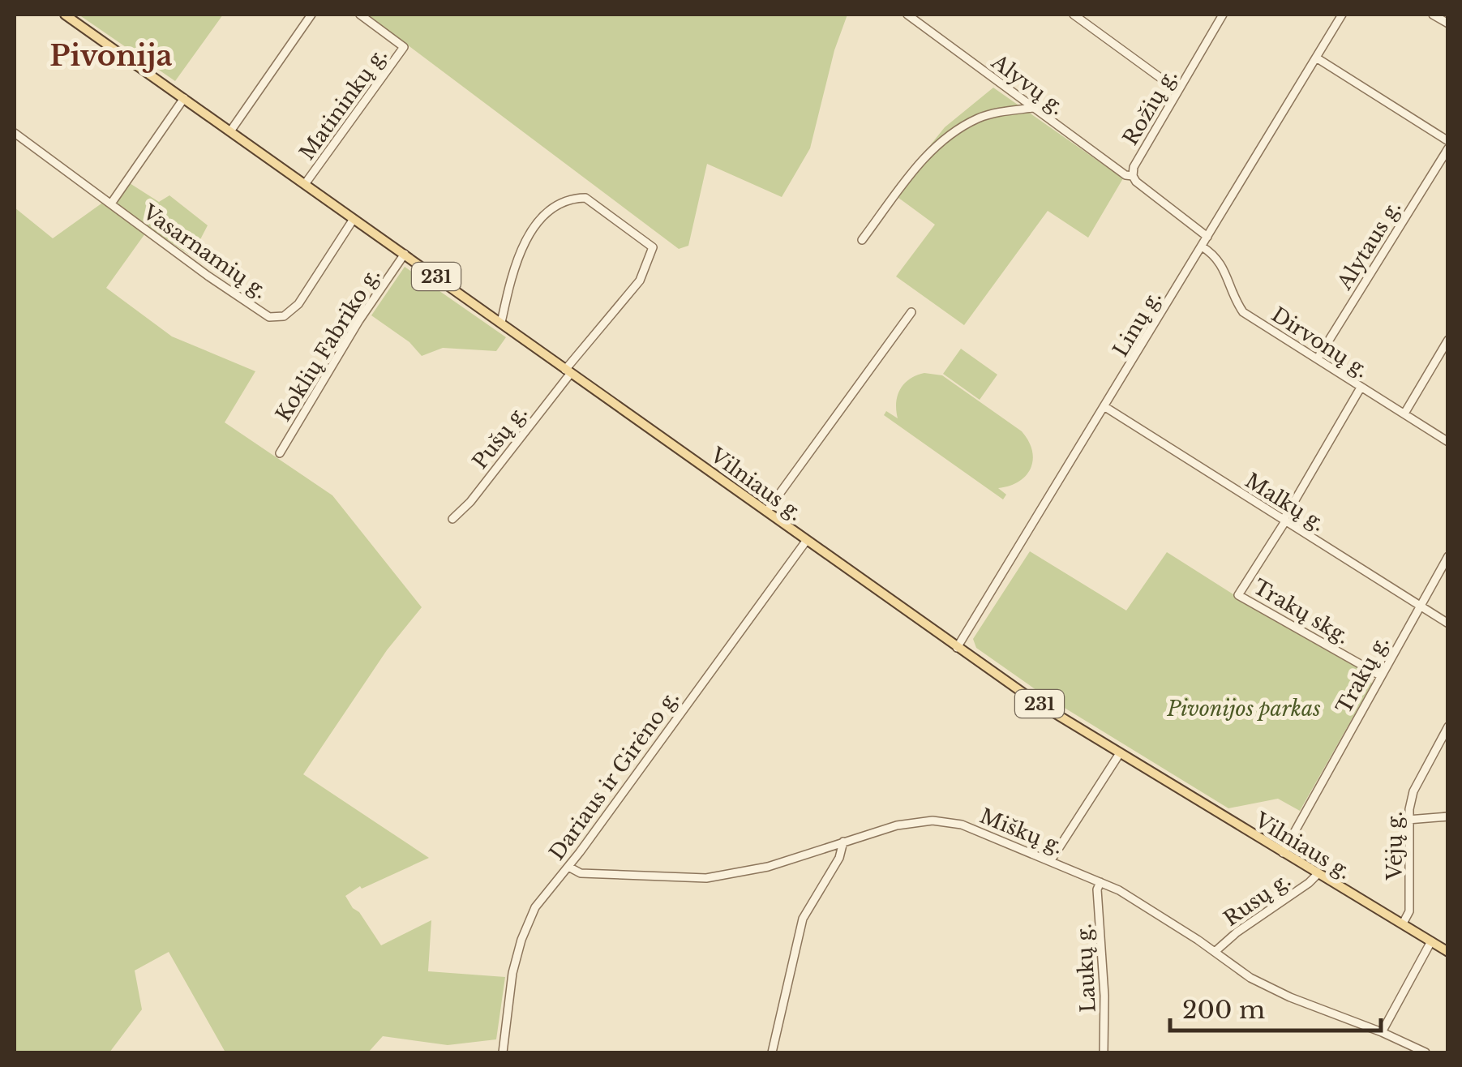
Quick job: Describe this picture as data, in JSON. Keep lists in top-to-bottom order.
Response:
{
  "streets": {
    "main road": ["231", "Vilniaus g."],
    "street": [
      "Alyvų g.",
      "Matininkų g.",
      "Rožių g.",
      "Alytaus g.",
      "Vasarnamių g.",
      "Linų g.",
      "Dirvonų g.",
      "Koklių Fabriko g.",
      "Pušų g.",
      "Malkų g.",
      "Trakų skg.",
      "Trakų g.",
      "Dariaus ir Girėno g.",
      "Miškų g.",
      "Vėjų g.",
      "Rusų g.",
      "Laukų g."
    ]
  },
  "crossings": [
    ["Alyvų g.", "Rožių g."],
    ["Matininkų g.", "Vilniaus g."],
    ["Rožių g.", "Linų g."],
    ["Alytaus g.", "Dirvonų g."],
    ["Vasarnamių g.", "Vilniaus g."],
    ["Linų g.", "Dirvonų g."],
    ["Linų g.", "Vilniaus g."],
    ["Linų g.", "Malkų g."],
    ["Koklių Fabriko g.", "Vilniaus g."],
    ["Pušų g.", "Vilniaus g."],
    ["Vilniaus g.", "Trakų g."],
    ["Vilniaus g.", "Dariaus ir Girėno g."],
    ["Vilniaus g.", "Vėjų g."],
    ["Vilniaus g.", "Rusų g."],
    ["Malkų g.", "Trakų skg."],
    ["Malkų g.", "Trakų g."],
    ["Trakų skg.", "Trakų g."],
    ["Dariaus ir Girėno g.", "Miškų g."],
    ["Miškų g.", "Rusų g."],
    ["Miškų g.", "Laukų g."]
  ],
  "districts": ["Pivonija"],
  "parks": ["Pivonijos parkas"],
  "scale_bar": "200 m"
}
